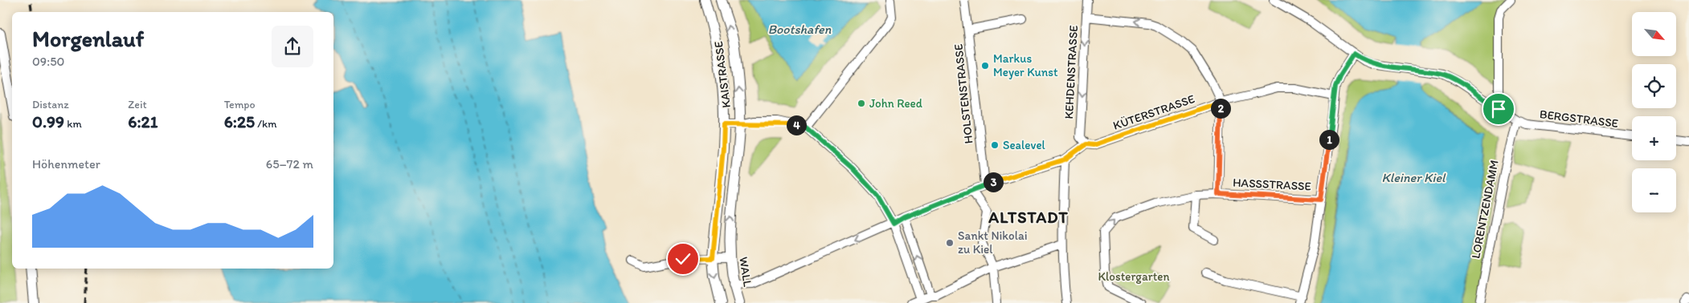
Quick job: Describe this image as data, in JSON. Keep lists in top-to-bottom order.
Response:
{
  "streets": {
    "main road": ["KAISTRASSE", "WALL"],
    "street": [
      "KEHDENSTRASSE",
      "HOLSTENSTRASSE",
      "KÜTERSTRASSE",
      "BERGSTRASSE",
      "HASSSTRASSE",
      "LORENTZENDAMM"
    ]
  },
  "crossings": [
    ["KEHDENSTRASSE", "KÜTERSTRASSE"],
    ["KAISTRASSE", "WALL"],
    ["BERGSTRASSE", "LORENTZENDAMM"]
  ],
  "one_way": ["KEHDENSTRASSE"],
  "districts": ["ALTSTADT"],
  "water": ["Bootshafen", "Kleiner Kiel"],
  "parks": ["Klostergarten"],
  "places": [
    "Markus Meyer Kunst",
    "John Reed",
    "Sealevel",
    "Sankt Nikolai zu Kiel"
  ],
  "north": "bottom right",
  "page": {
    "map_buttons": ["+", "−"],
    "heading": ["Morgenlauf", "09:50"],
    "stats": [
      ["Distanz", "0.99 km"],
      ["Zeit", "6:21"],
      ["Tempo", "6:25 /km"]
    ],
    "pins": [
      "2",
      "4",
      "1",
      "3"
    ],
    "chart": ["Höhenmeter", "65–72 m"]
  }
}
